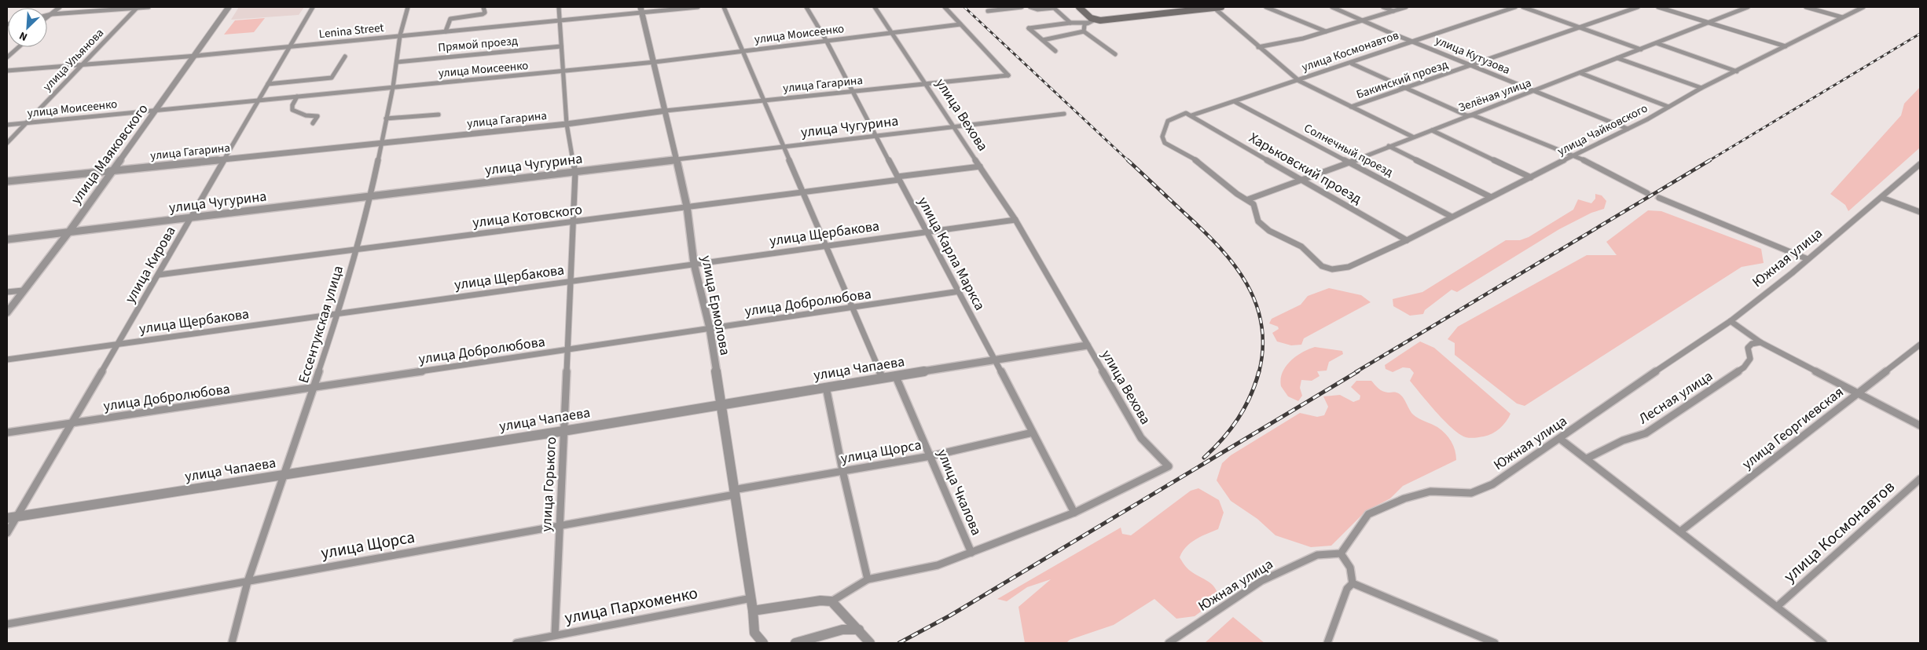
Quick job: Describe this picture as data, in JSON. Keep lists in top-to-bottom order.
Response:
{
  "streets": {
    "street": [
      "Lenina Street",
      "улица Моисеенко",
      "Прямой проезд",
      "улица Космонавтов",
      "улица Кутузова",
      "улица Ульянова",
      "Бакинский проезд",
      "улица Гагарина",
      "Зелёная улица",
      "улица Вехова",
      "улица Чугурина",
      "улица Чайковского",
      "Солнечный проезд",
      "улица Маяковского",
      "Харьковский проезд",
      "улица Котовского",
      "улица Щербакова",
      "улица Карла Маркса",
      "Южная улица",
      "улица Кирова",
      "улица Добролюбова",
      "улица Ермолова",
      "Ессентукская улица",
      "улица Чапаева",
      "Лесная улица",
      "улица Георгиевская",
      "улица Щорса",
      "улица Горького",
      "улица Чкалова",
      "улица Пархоменко"
    ]
  },
  "crossings": [
    ["Lenina Street", "улица Ульянова"],
    ["Lenina Street", "улица Маяковского"],
    ["Lenina Street", "улица Кирова"],
    ["Lenina Street", "улица Ермолова"],
    ["Lenina Street", "Ессентукская улица"],
    ["Lenina Street", "улица Горького"],
    ["улица Моисеенко", "улица Ульянова"],
    ["улица Моисеенко", "улица Гагарина"],
    ["улица Моисеенко", "улица Вехова"],
    ["улица Моисеенко", "улица Маяковского"],
    ["улица Моисеенко", "улица Карла Маркса"],
    ["улица Моисеенко", "улица Кирова"],
    ["улица Моисеенко", "улица Ермолова"],
    ["улица Моисеенко", "Ессентукская улица"],
    ["улица Моисеенко", "улица Горького"],
    ["Прямой проезд", "Ессентукская улица"],
    ["Прямой проезд", "улица Горького"],
    ["улица Космонавтов", "улица Кутузова"],
    ["улица Космонавтов", "Зелёная улица"],
    ["улица Космонавтов", "улица Чайковского"],
    ["улица Космонавтов", "Солнечный проезд"],
    ["улица Космонавтов", "Харьковский проезд"],
    ["улица Кутузова", "Бакинский проезд"],
    ["улица Кутузова", "Зелёная улица"],
    ["улица Кутузова", "улица Чайковского"],
    ["улица Гагарина", "улица Вехова"],
    ["улица Гагарина", "улица Маяковского"],
    ["улица Гагарина", "улица Карла Маркса"],
    ["улица Гагарина", "улица Кирова"],
    ["улица Гагарина", "улица Ермолова"],
    ["улица Гагарина", "Ессентукская улица"],
    ["улица Гагарина", "улица Горького"],
    ["Зелёная улица", "улица Чайковского"],
    ["Зелёная улица", "Солнечный проезд"],
    ["Зелёная улица", "Харьковский проезд"],
    ["улица Вехова", "улица Чугурина"],
    ["улица Вехова", "улица Котовского"],
    ["улица Вехова", "улица Щербакова"],
    ["улица Вехова", "улица Карла Маркса"],
    ["улица Вехова", "улица Чапаева"],
    ["улица Вехова", "улица Чкалова"],
    ["улица Чугурина", "улица Маяковского"],
    ["улица Чугурина", "улица Карла Маркса"],
    ["улица Чугурина", "улица Кирова"],
    ["улица Чугурина", "улица Ермолова"],
    ["улица Чугурина", "Ессентукская улица"],
    ["улица Чугурина", "улица Горького"],
    ["улица Чайковского", "Солнечный проезд"],
    ["улица Чайковского", "Харьковский проезд"],
    ["улица Котовского", "улица Карла Маркса"],
    ["улица Котовского", "улица Кирова"],
    ["улица Котовского", "улица Ермолова"],
    ["улица Котовского", "Ессентукская улица"],
    ["улица Котовского", "улица Горького"],
    ["улица Щербакова", "улица Карла Маркса"],
    ["улица Щербакова", "улица Кирова"],
    ["улица Щербакова", "улица Ермолова"],
    ["улица Щербакова", "Ессентукская улица"],
    ["улица Щербакова", "улица Горького"],
    ["улица Карла Маркса", "улица Добролюбова"],
    ["улица Карла Маркса", "улица Чапаева"],
    ["улица Карла Маркса", "улица Щорса"],
    ["улица Кирова", "улица Добролюбова"],
    ["улица Кирова", "улица Чапаева"],
    ["улица Добролюбова", "улица Ермолова"],
    ["улица Добролюбова", "Ессентукская улица"],
    ["улица Добролюбова", "улица Горького"],
    ["улица Ермолова", "улица Чапаева"],
    ["улица Ермолова", "улица Щорса"],
    ["улица Ермолова", "улица Пархоменко"],
    ["Ессентукская улица", "улица Чапаева"],
    ["Ессентукская улица", "улица Щорса"],
    ["улица Чапаева", "улица Горького"],
    ["улица Чапаева", "улица Чкалова"],
    ["улица Щорса", "улица Горького"],
    ["улица Щорса", "улица Чкалова"],
    ["улица Горького", "улица Пархоменко"]
  ],
  "north": "bottom left"
}
